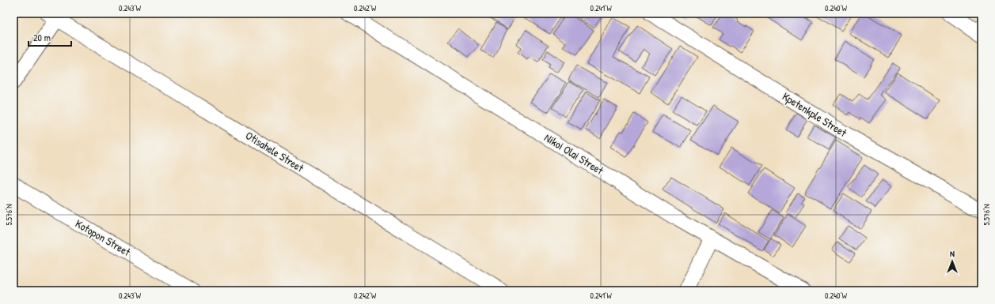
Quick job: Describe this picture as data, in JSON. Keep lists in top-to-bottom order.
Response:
{
  "streets": {
    "street": [
      "Kpetenkple Street",
      "Otisahele Street",
      "Nikoi Olai Street",
      "Kotopon Street"
    ]
  },
  "scale_bar": "20 m",
  "north": "top",
  "coordinates": [
    "0.243°W",
    "0.242°W",
    "0.241°W",
    "0.240°W",
    "5.576°N"
  ]
}
